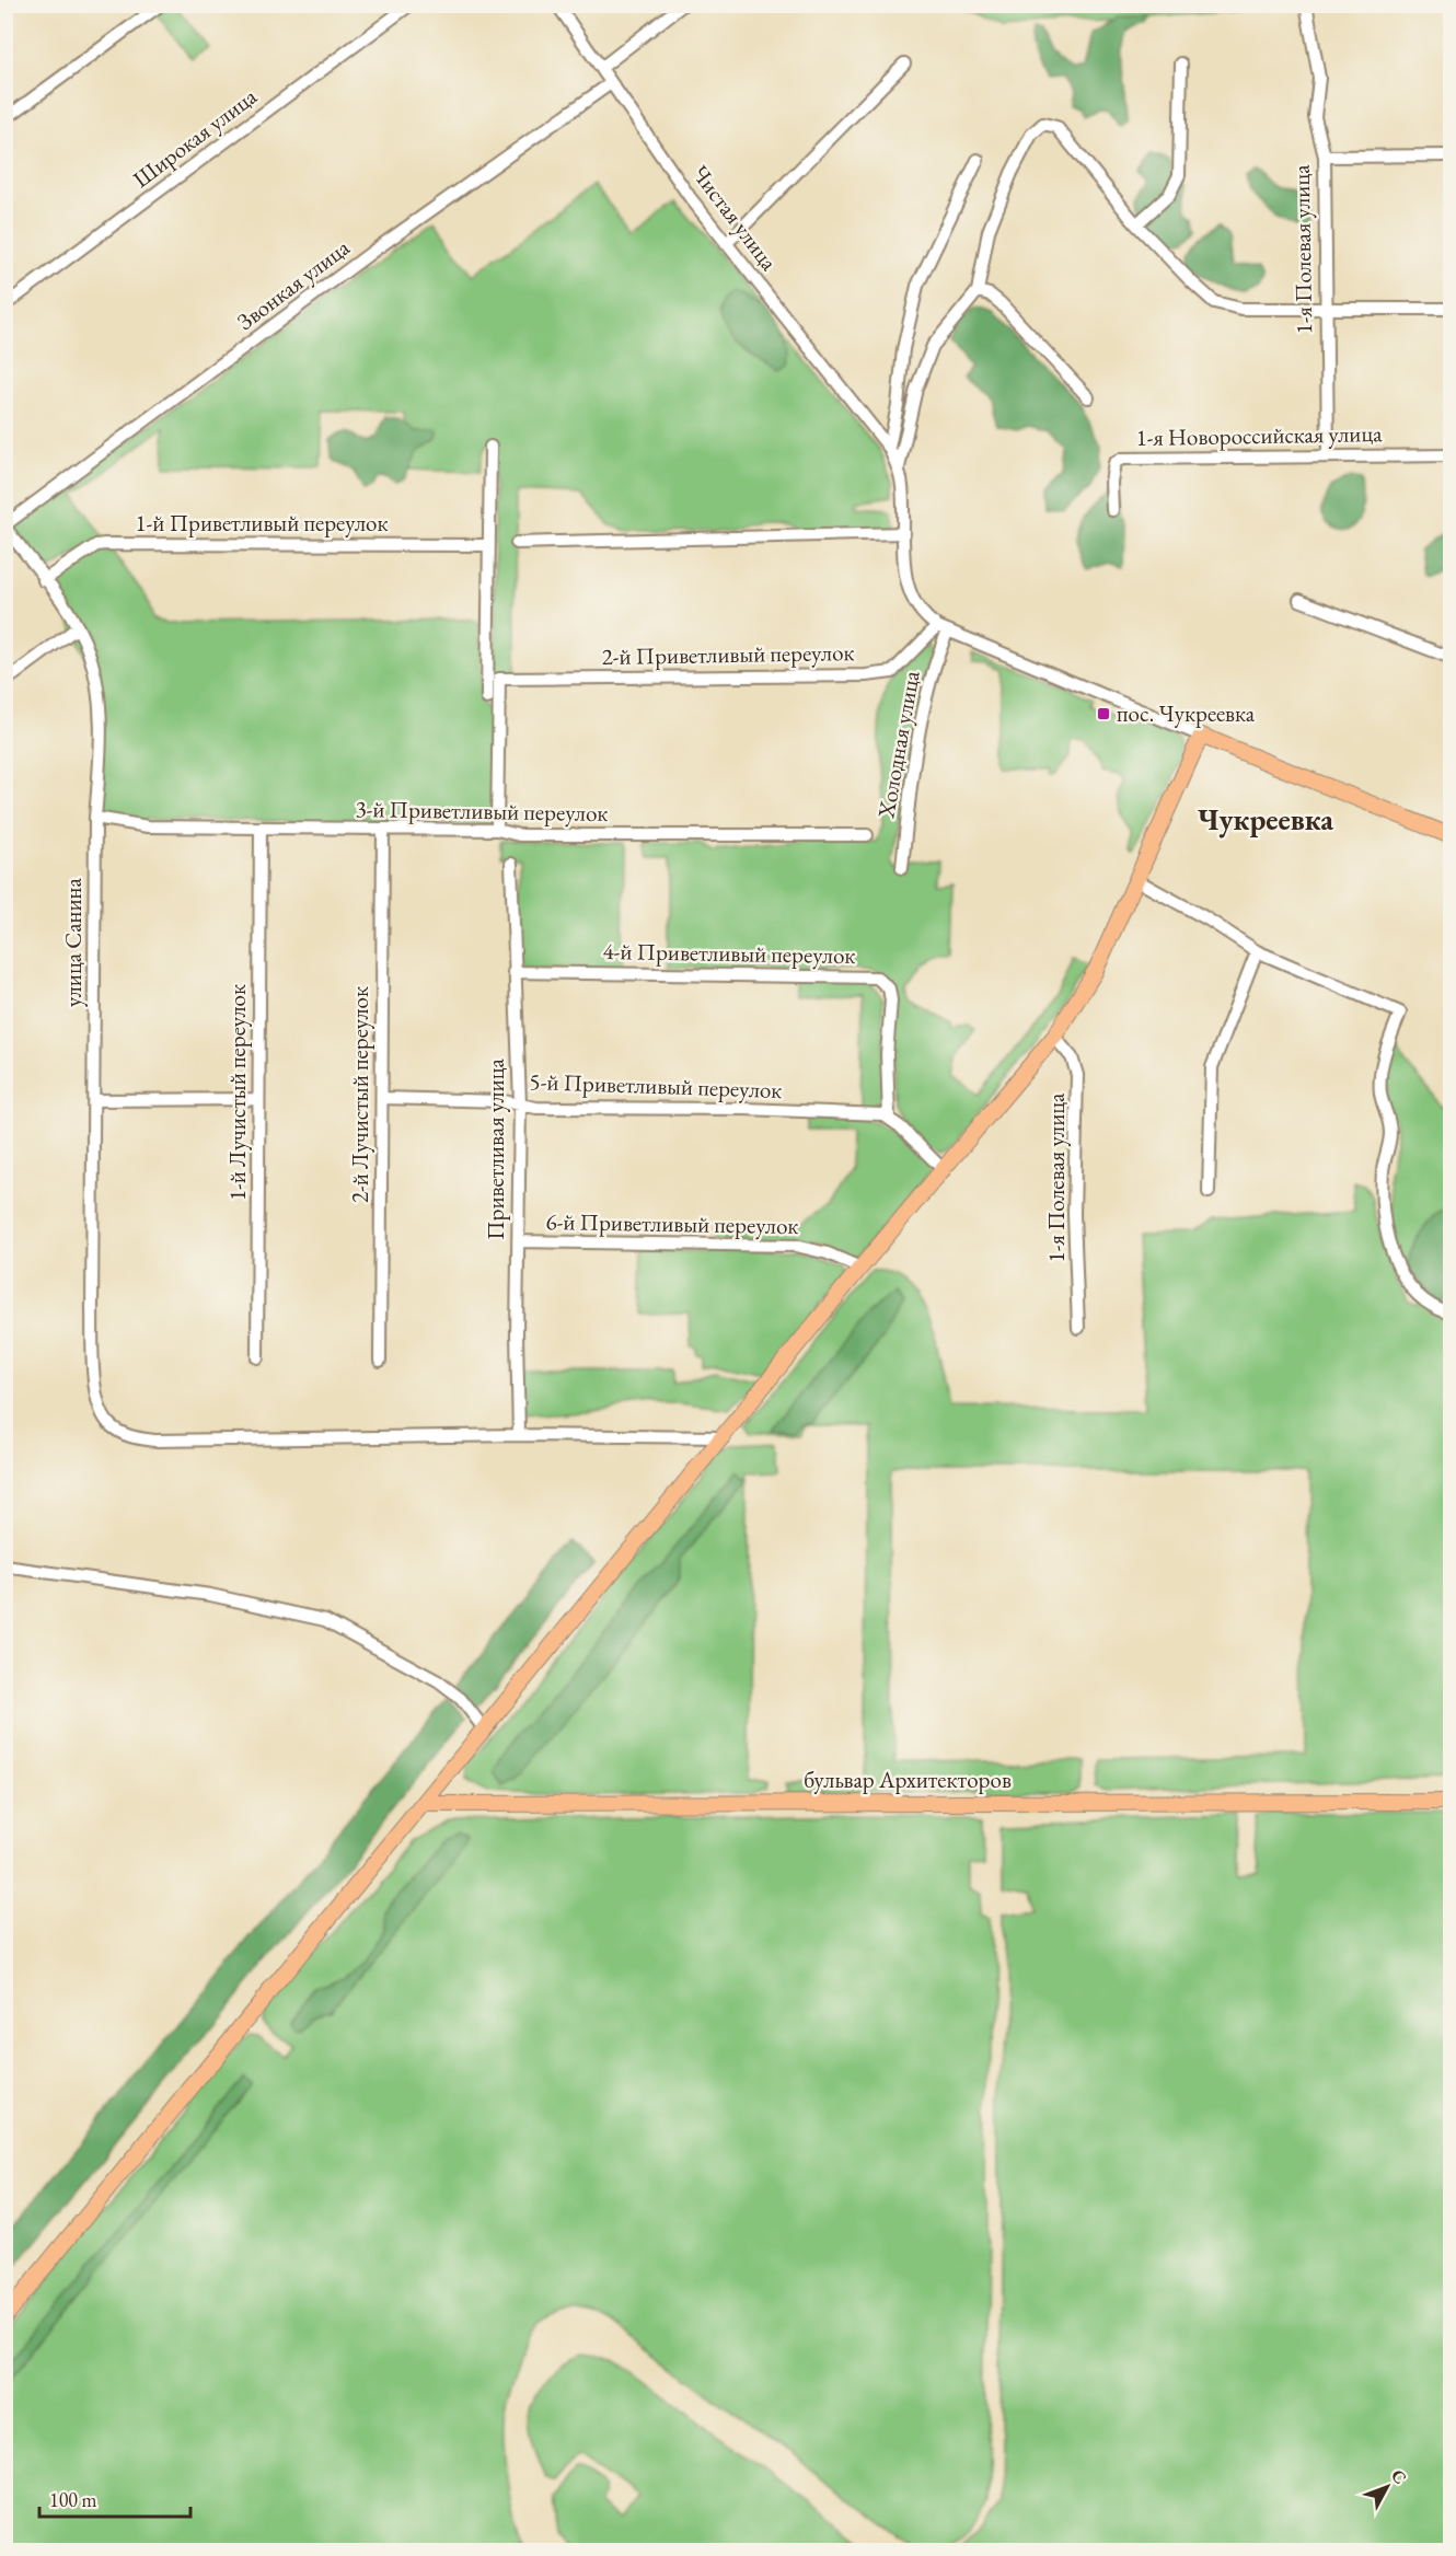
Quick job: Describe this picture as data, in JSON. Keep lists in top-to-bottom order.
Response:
{
  "streets": {
    "main road": ["бульвар Архитекторов"],
    "street": [
      "Широкая улица",
      "Чистая улица",
      "1-я Полевая улица",
      "Звонкая улица",
      "1-я Новороссийская улица",
      "1-й Приветливый переулок",
      "2-й Приветливый переулок",
      "Холодная улица",
      "3-й Приветливый переулок",
      "улица Санина",
      "4-й Приветливый переулок",
      "5-й Приветливый переулок",
      "1-й Лучистый переулок",
      "2-й Лучистый переулок",
      "Приветливая улица",
      "6-й Приветливый переулок"
    ]
  },
  "crossings": [
    ["Чистая улица", "Звонкая улица"],
    ["1-я Полевая улица", "1-я Новороссийская улица"],
    ["Звонкая улица", "улица Санина"],
    ["1-й Приветливый переулок", "улица Санина"],
    ["2-й Приветливый переулок", "Холодная улица"],
    ["2-й Приветливый переулок", "3-й Приветливый переулок"],
    ["3-й Приветливый переулок", "улица Санина"],
    ["3-й Приветливый переулок", "1-й Лучистый переулок"],
    ["3-й Приветливый переулок", "2-й Лучистый переулок"],
    ["улица Санина", "Приветливая улица"],
    ["4-й Приветливый переулок", "5-й Приветливый переулок"],
    ["4-й Приветливый переулок", "Приветливая улица"],
    ["5-й Приветливый переулок", "2-й Лучистый переулок"],
    ["5-й Приветливый переулок", "Приветливая улица"],
    ["Приветливая улица", "6-й Приветливый переулок"]
  ],
  "districts": ["Чукреевка"],
  "places": {
    "transit": ["пос. Чукреевка"]
  },
  "scale_bar": "100 m",
  "north": "top right"
}
